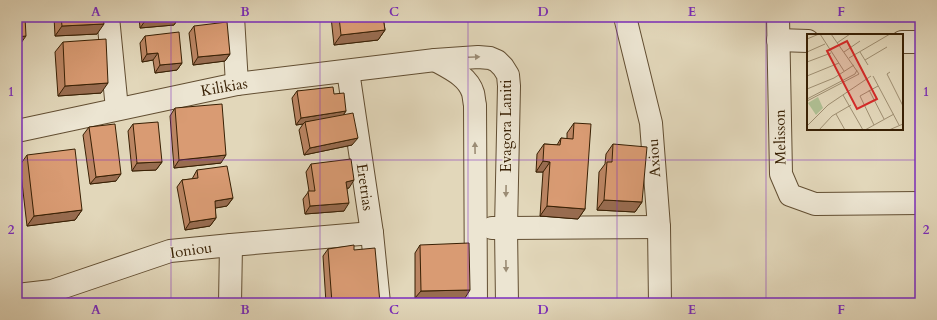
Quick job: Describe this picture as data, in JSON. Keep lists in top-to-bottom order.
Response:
{
  "streets": {
    "street": [
      "Kilikias",
      "Evagora Laniti",
      "Melisson",
      "Axiou",
      "Eretrias",
      "Ioniou"
    ]
  },
  "crossings": [
    ["Kilikias", "Evagora Laniti"],
    ["Kilikias", "Eretrias"],
    ["Eretrias", "Ioniou"]
  ],
  "grid": {
    "columns": [
      "A",
      "B",
      "C",
      "D",
      "E",
      "F"
    ],
    "rows": ["1", "2"]
  }
}
